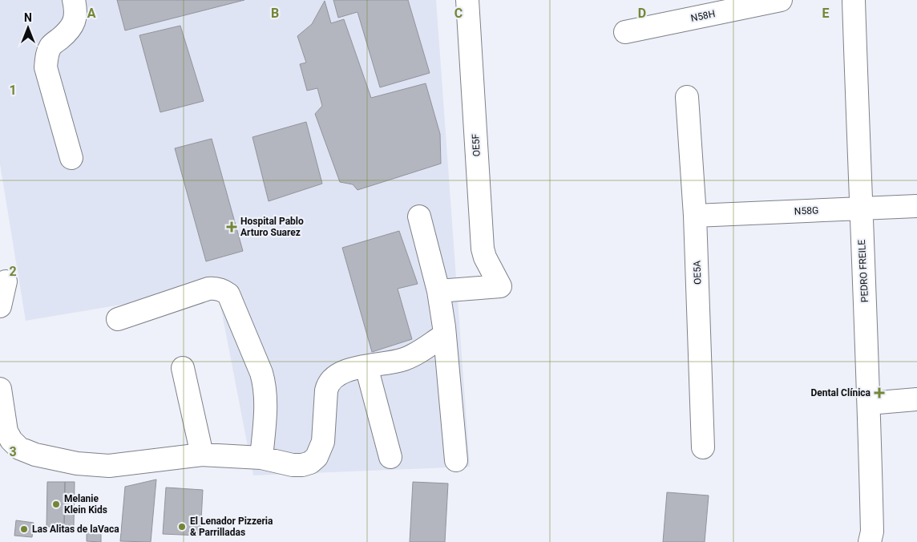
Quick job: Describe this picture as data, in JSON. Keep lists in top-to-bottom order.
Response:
{
  "streets": {
    "street": [
      "N58H",
      "OE5F",
      "N58G",
      "PEDRO FREILE",
      "OE5A"
    ]
  },
  "crossings": [
    ["N58G", "PEDRO FREILE"],
    ["N58G", "OE5A"]
  ],
  "places": {
    "health": ["Hospital Pablo Arturo Suarez", "Dental Clínica"],
    "other": ["Melanie Klein Kids", "El Lenador Pizzeria & Parrilladas", "Las Alitas de laVaca"]
  },
  "north": "top",
  "grid": {
    "columns": [
      "A",
      "B",
      "C",
      "D",
      "E"
    ],
    "rows": ["1", "2", "3"]
  }
}
